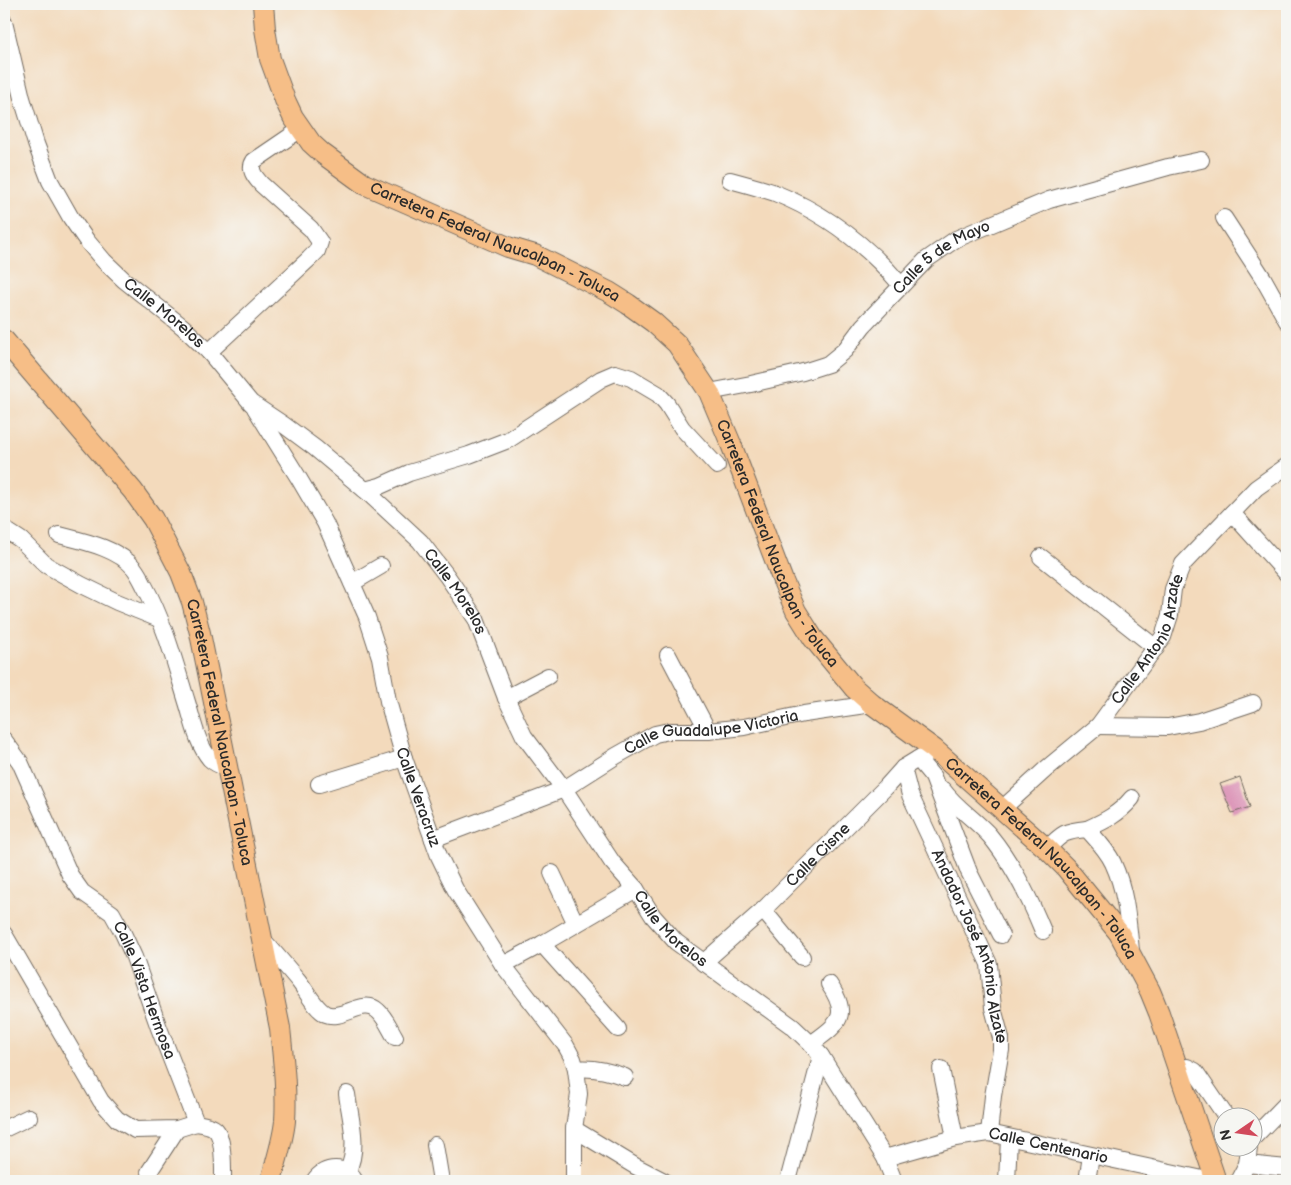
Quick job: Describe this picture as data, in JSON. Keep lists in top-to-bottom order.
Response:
{
  "streets": {
    "main road": ["Carretera Federal Naucalpan - Toluca"],
    "street": [
      "Calle 5 de Mayo",
      "Calle Morelos",
      "Calle Antonio Arzate",
      "Calle Guadalupe Victoria",
      "Calle Veracruz",
      "Calle Cisne",
      "Andador José Antonio Alzate",
      "Calle Vista Hermosa",
      "Calle Centenario"
    ]
  },
  "crossings": [
    ["Carretera Federal Naucalpan - Toluca", "Calle 5 de Mayo"],
    ["Carretera Federal Naucalpan - Toluca", "Calle Antonio Arzate"],
    ["Carretera Federal Naucalpan - Toluca", "Calle Guadalupe Victoria"],
    ["Carretera Federal Naucalpan - Toluca", "Calle Cisne"],
    ["Carretera Federal Naucalpan - Toluca", "Calle Centenario"],
    ["Calle Morelos", "Calle Guadalupe Victoria"],
    ["Calle Morelos", "Calle Veracruz"],
    ["Calle Morelos", "Calle Cisne"],
    ["Calle Morelos", "Calle Centenario"],
    ["Calle Guadalupe Victoria", "Calle Veracruz"],
    ["Calle Cisne", "Andador José Antonio Alzate"],
    ["Andador José Antonio Alzate", "Calle Centenario"]
  ],
  "north": "left"
}
